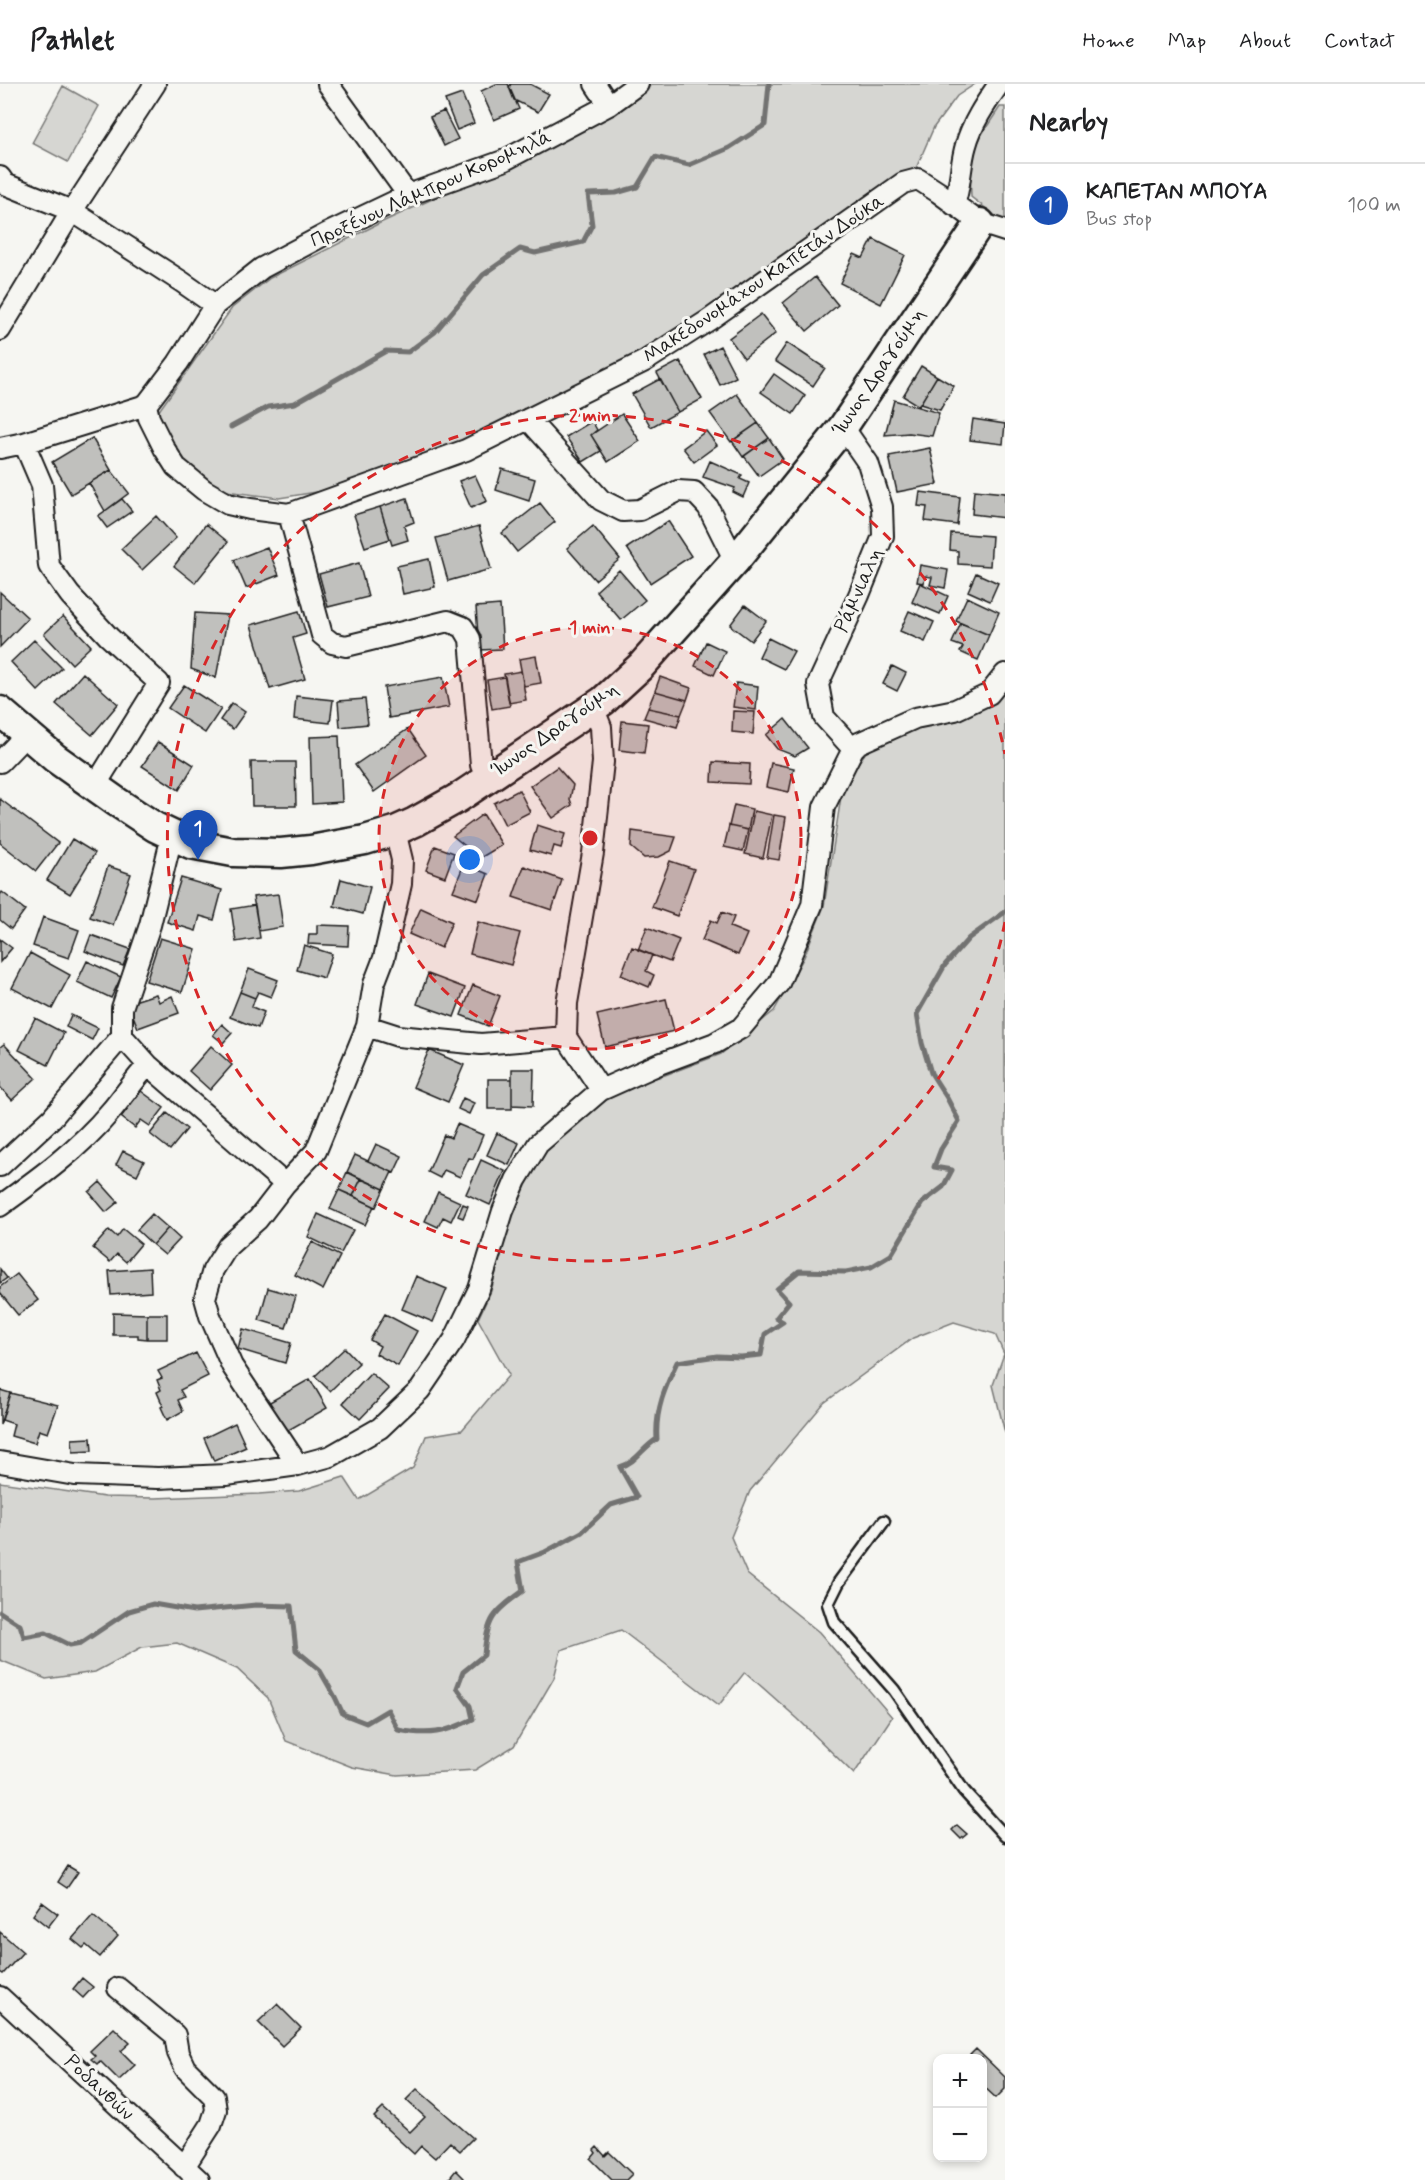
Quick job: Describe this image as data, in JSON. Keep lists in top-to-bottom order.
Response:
{
  "streets": {
    "street": [
      "Προξένου Λάμπρου Κορομηλά",
      "Μακεδονομάχου Καπετάν Δούκα",
      "Ίωνος Δραγούμη",
      "Ράμνιαλη",
      "Ροδανθών"
    ]
  },
  "crossings": [
    ["Προξένου Λάμπρου Κορομηλά", "Μακεδονομάχου Καπετάν Δούκα"],
    ["Μακεδονομάχου Καπετάν Δούκα", "Ίωνος Δραγούμη"],
    ["Ίωνος Δραγούμη", "Ράμνιαλη"]
  ],
  "page": {
    "header": "Pathlet",
    "nav": [
      "Home",
      "Map",
      "About",
      "Contact"
    ],
    "heading": "Nearby",
    "list": [
      {
        "mark": "1",
        "name": "ΚΑΠΕΤΑΝ ΜΠΟΥΑ",
        "note": "Bus stop",
        "value": "100 m"
      }
    ],
    "pins": "1",
    "map_buttons": ["+", "−"]
  },
  "rings": ["2 min", "1 min"]
}
